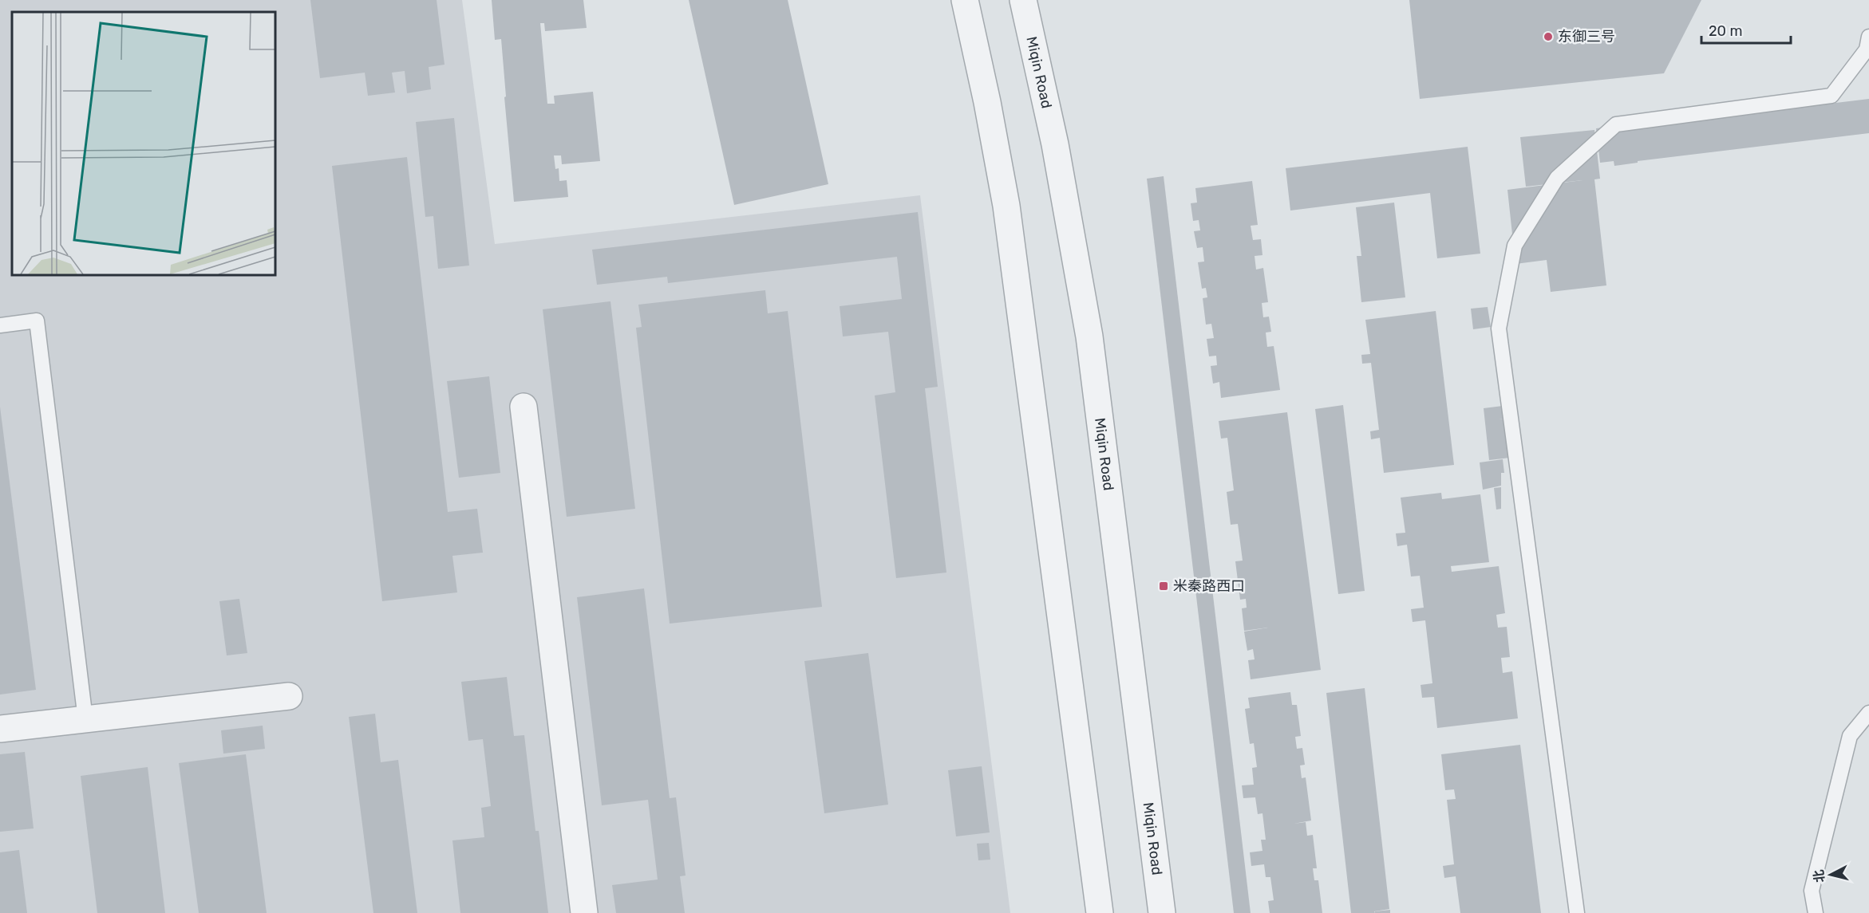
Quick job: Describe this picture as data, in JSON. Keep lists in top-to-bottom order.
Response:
{
  "streets": {
    "street": ["Miqin Road"]
  },
  "places": {
    "other": ["东御三号"],
    "transit": ["米秦路西口"]
  },
  "scale_bar": "20 m",
  "north": "left"
}
